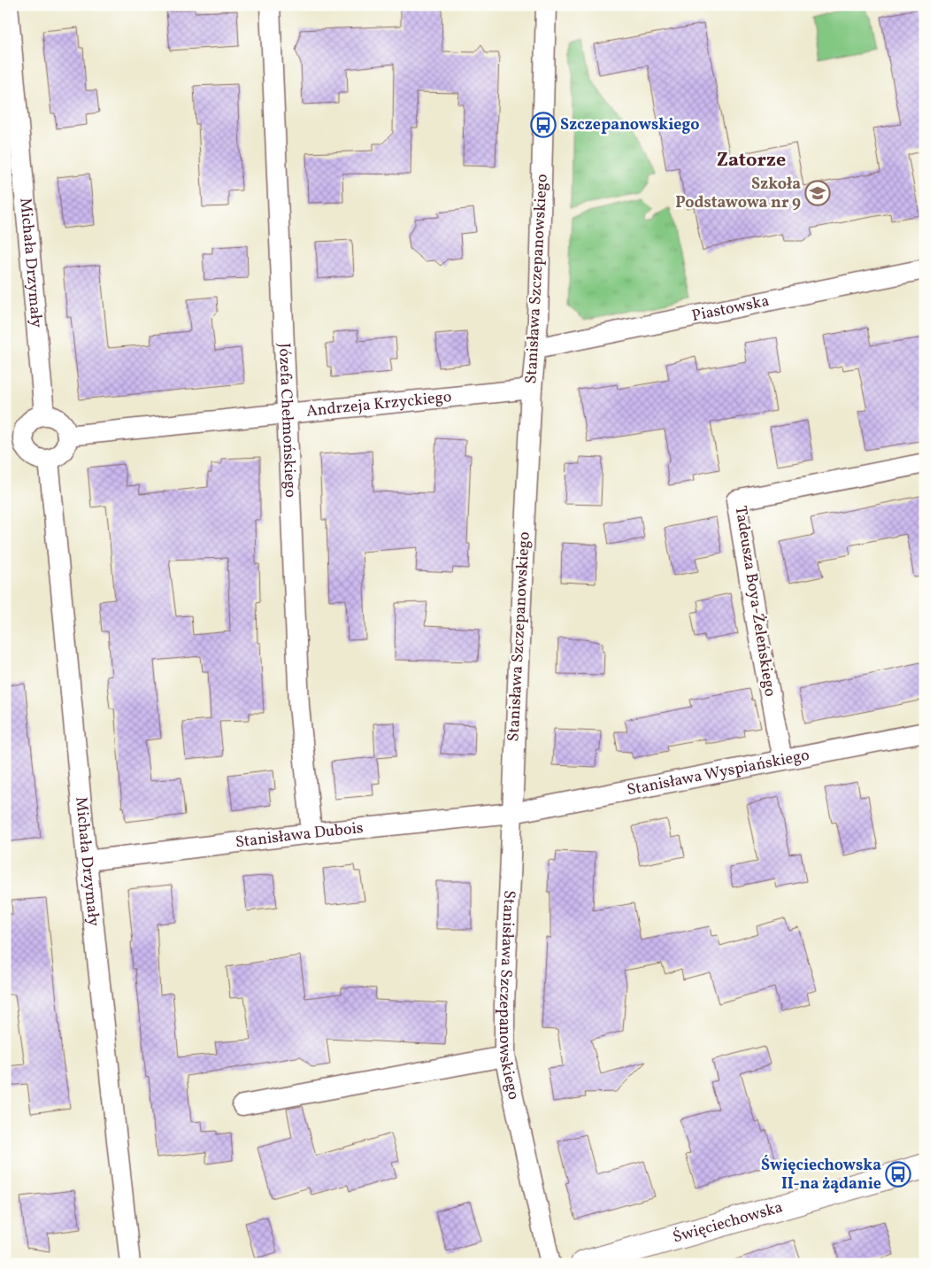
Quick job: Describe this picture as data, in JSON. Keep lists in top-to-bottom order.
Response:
{
  "streets": {
    "street": [
      "Michała Drzymały",
      "Stanisława Szczepanowskiego",
      "Piastowska",
      "Andrzeja Krzyckiego",
      "Józefa Chełmońskiego",
      "Tadeusza Boya-Żeleńskiego",
      "Stanisława Wyspiańskiego",
      "Stanisława Dubois",
      "Święciechowska"
    ]
  },
  "crossings": [
    ["Michała Drzymały", "Andrzeja Krzyckiego"],
    ["Michała Drzymały", "Stanisława Dubois"],
    ["Stanisława Szczepanowskiego", "Piastowska"],
    ["Stanisława Szczepanowskiego", "Andrzeja Krzyckiego"],
    ["Stanisława Szczepanowskiego", "Stanisława Wyspiańskiego"],
    ["Stanisława Szczepanowskiego", "Stanisława Dubois"],
    ["Andrzeja Krzyckiego", "Józefa Chełmońskiego"],
    ["Józefa Chełmońskiego", "Stanisława Dubois"],
    ["Tadeusza Boya-Żeleńskiego", "Stanisława Wyspiańskiego"],
    ["Stanisława Wyspiańskiego", "Stanisława Dubois"]
  ],
  "districts": ["Zatorze"],
  "places": {
    "bus stop": ["Szczepanowskiego", "Święciechowska II-na żądanie"],
    "school or university": ["Szkoła Podstawowa nr 9"]
  }
}
